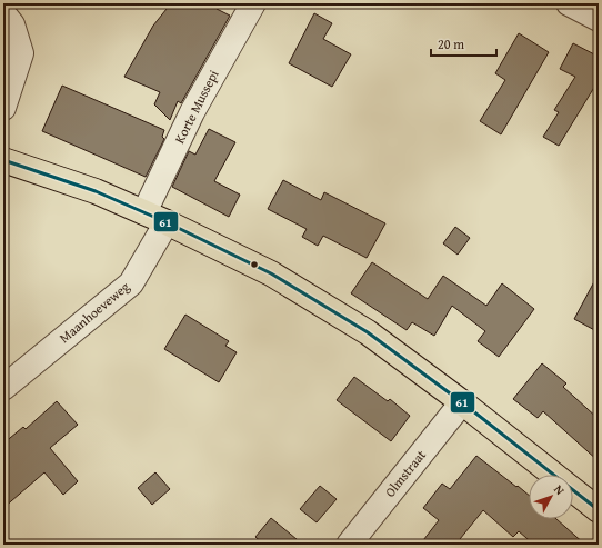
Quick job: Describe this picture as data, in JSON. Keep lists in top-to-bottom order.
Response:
{
  "streets": {
    "street": ["Korte Mussepi", "Maanhoeveweg", "Olmstraat"]
  },
  "lines": ["transit line 61"],
  "scale_bar": "20 m",
  "north": "top right"
}
